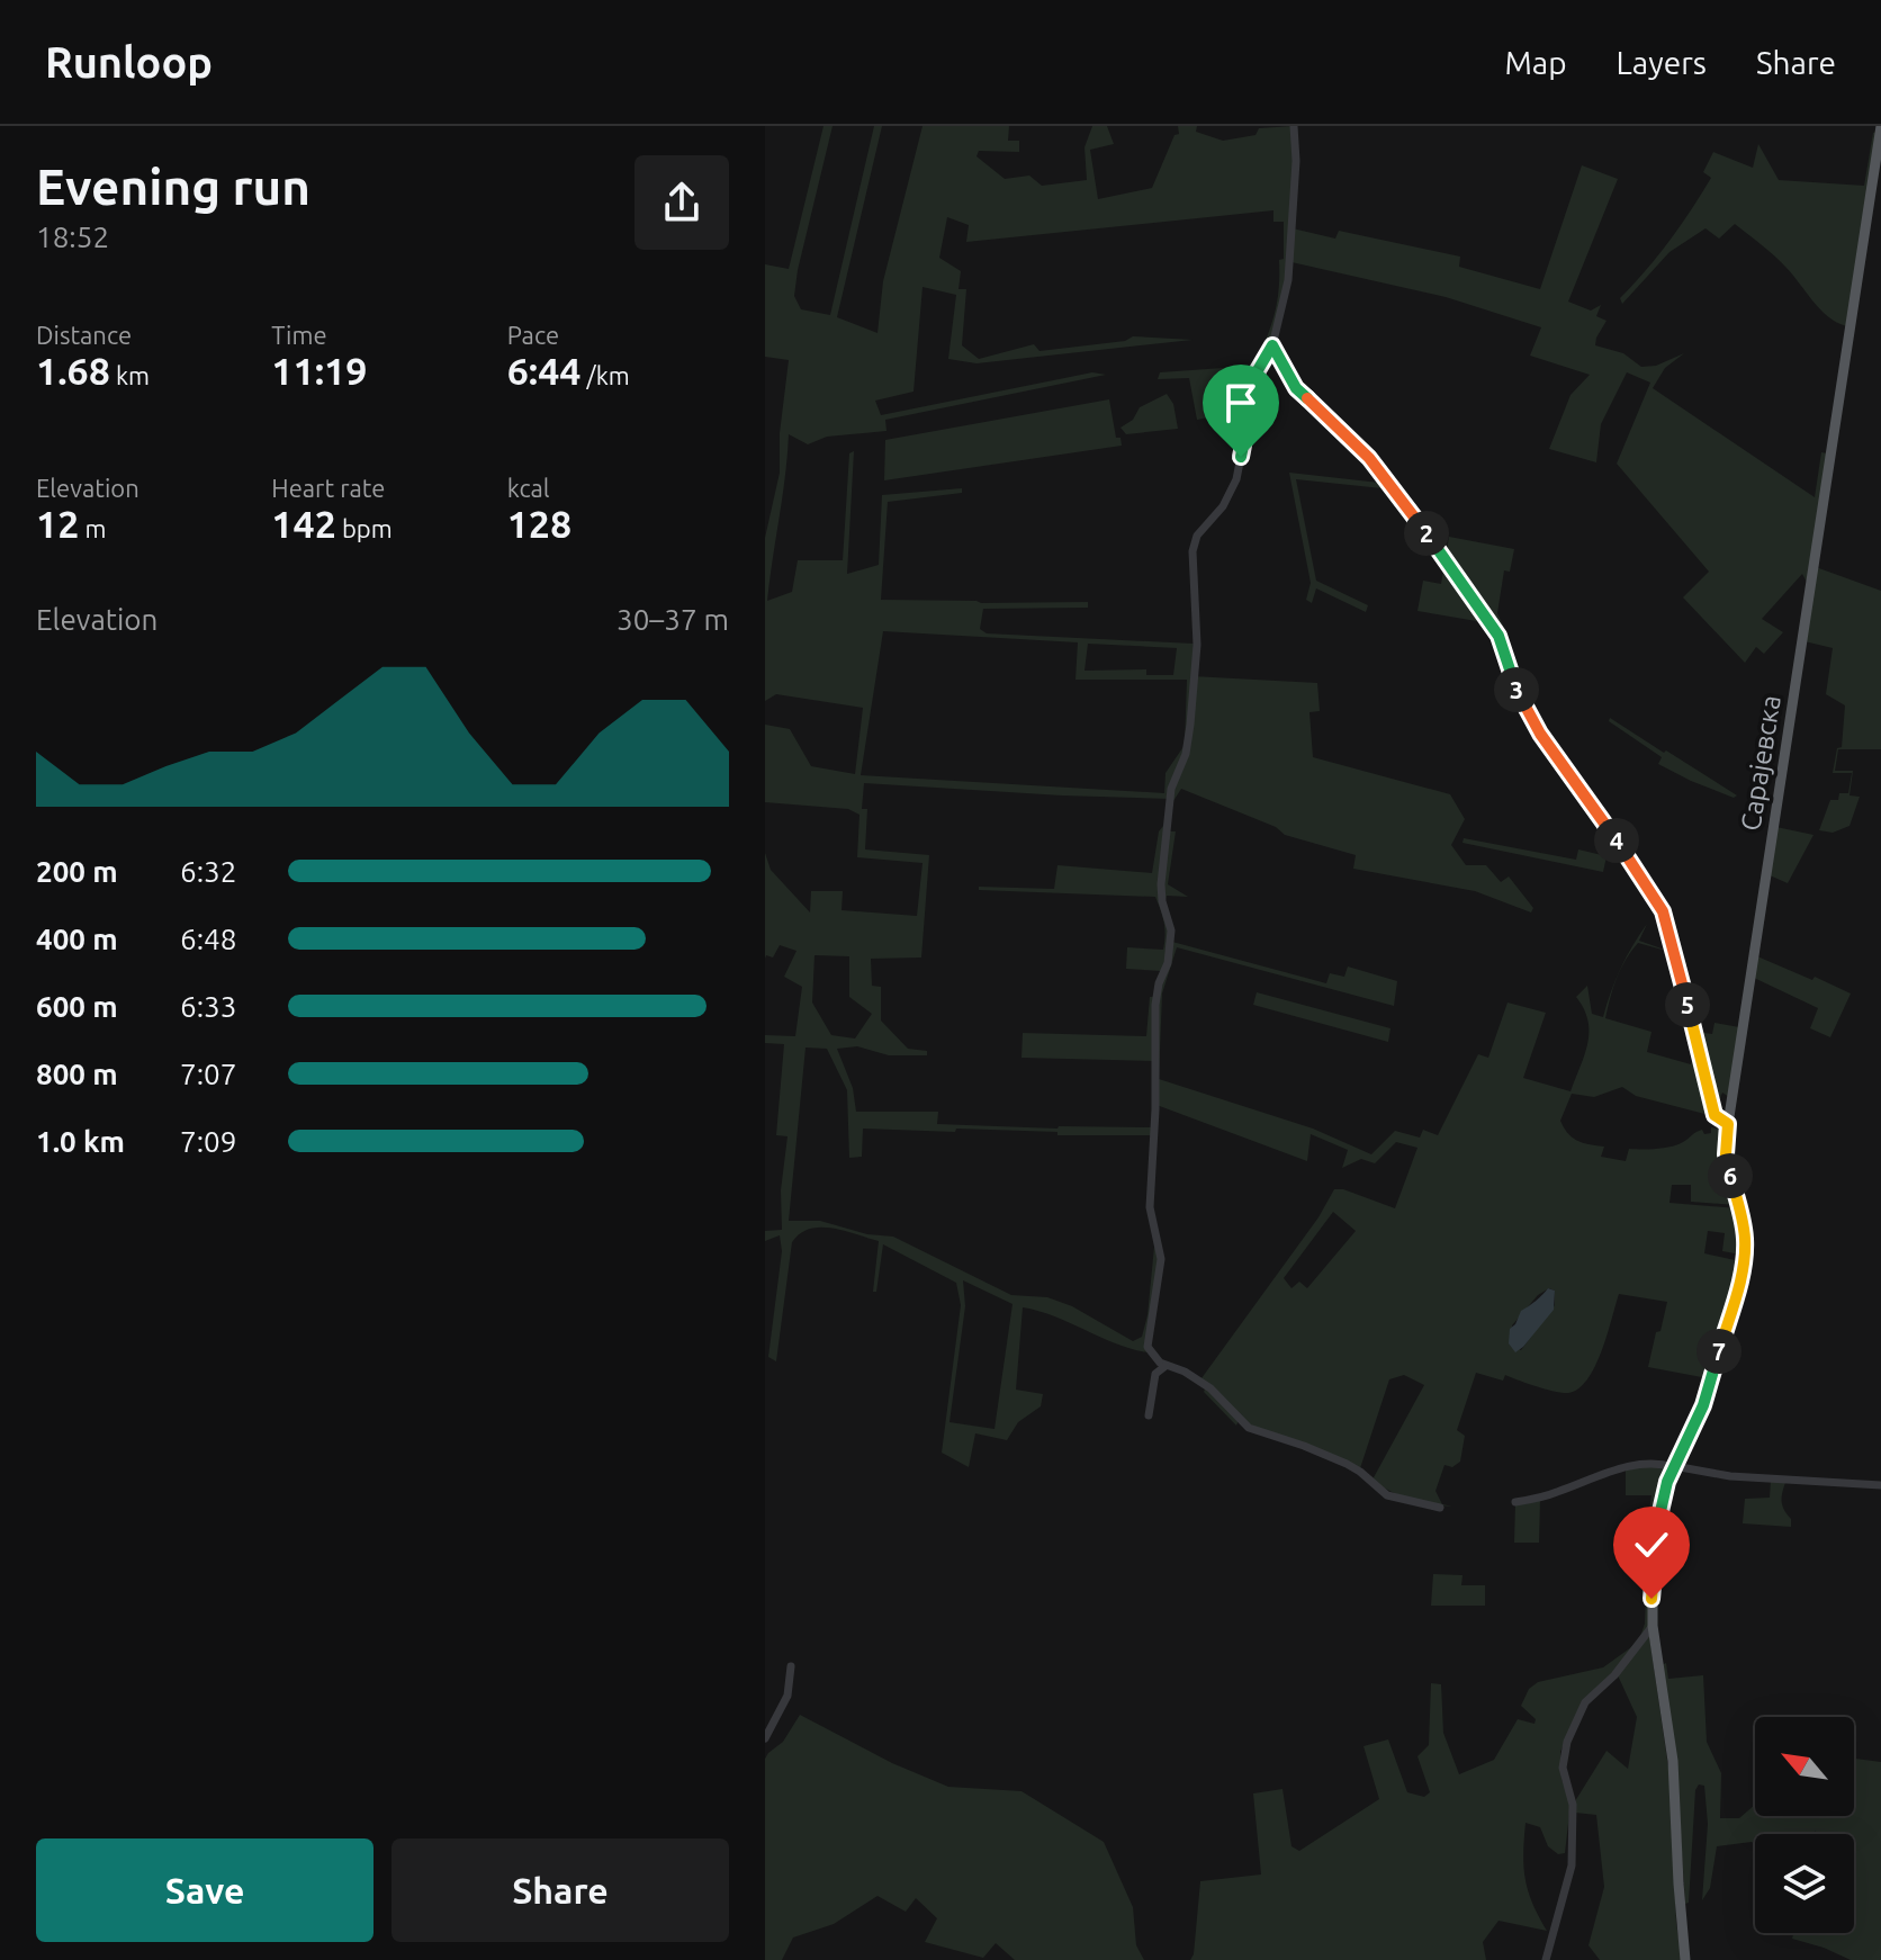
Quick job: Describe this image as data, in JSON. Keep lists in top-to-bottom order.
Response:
{
  "streets": {
    "main road": ["Сарајевска"]
  },
  "north": "top left",
  "page": {
    "header": "Runloop",
    "nav": ["Map", "Layers", "Share"],
    "heading": ["Evening run", "18:52"],
    "stats": [
      ["Distance", "1.68 km"],
      ["Time", "11:19"],
      ["Pace", "6:44 /km"],
      ["Elevation", "12 m"],
      ["Heart rate", "142 bpm"],
      ["kcal", "128"]
    ],
    "pins": [
      "2",
      "3",
      "4",
      "5",
      "6",
      "7"
    ],
    "chart": ["Elevation", "30–37 m"],
    "list": [
      {
        "name": "200 m",
        "note": "6:32"
      },
      {
        "name": "400 m",
        "note": "6:48"
      },
      {
        "name": "600 m",
        "note": "6:33"
      },
      {
        "name": "800 m",
        "note": "7:07"
      },
      {
        "name": "1.0 km",
        "note": "7:09"
      }
    ],
    "buttons": ["Save", "Share"]
  }
}
